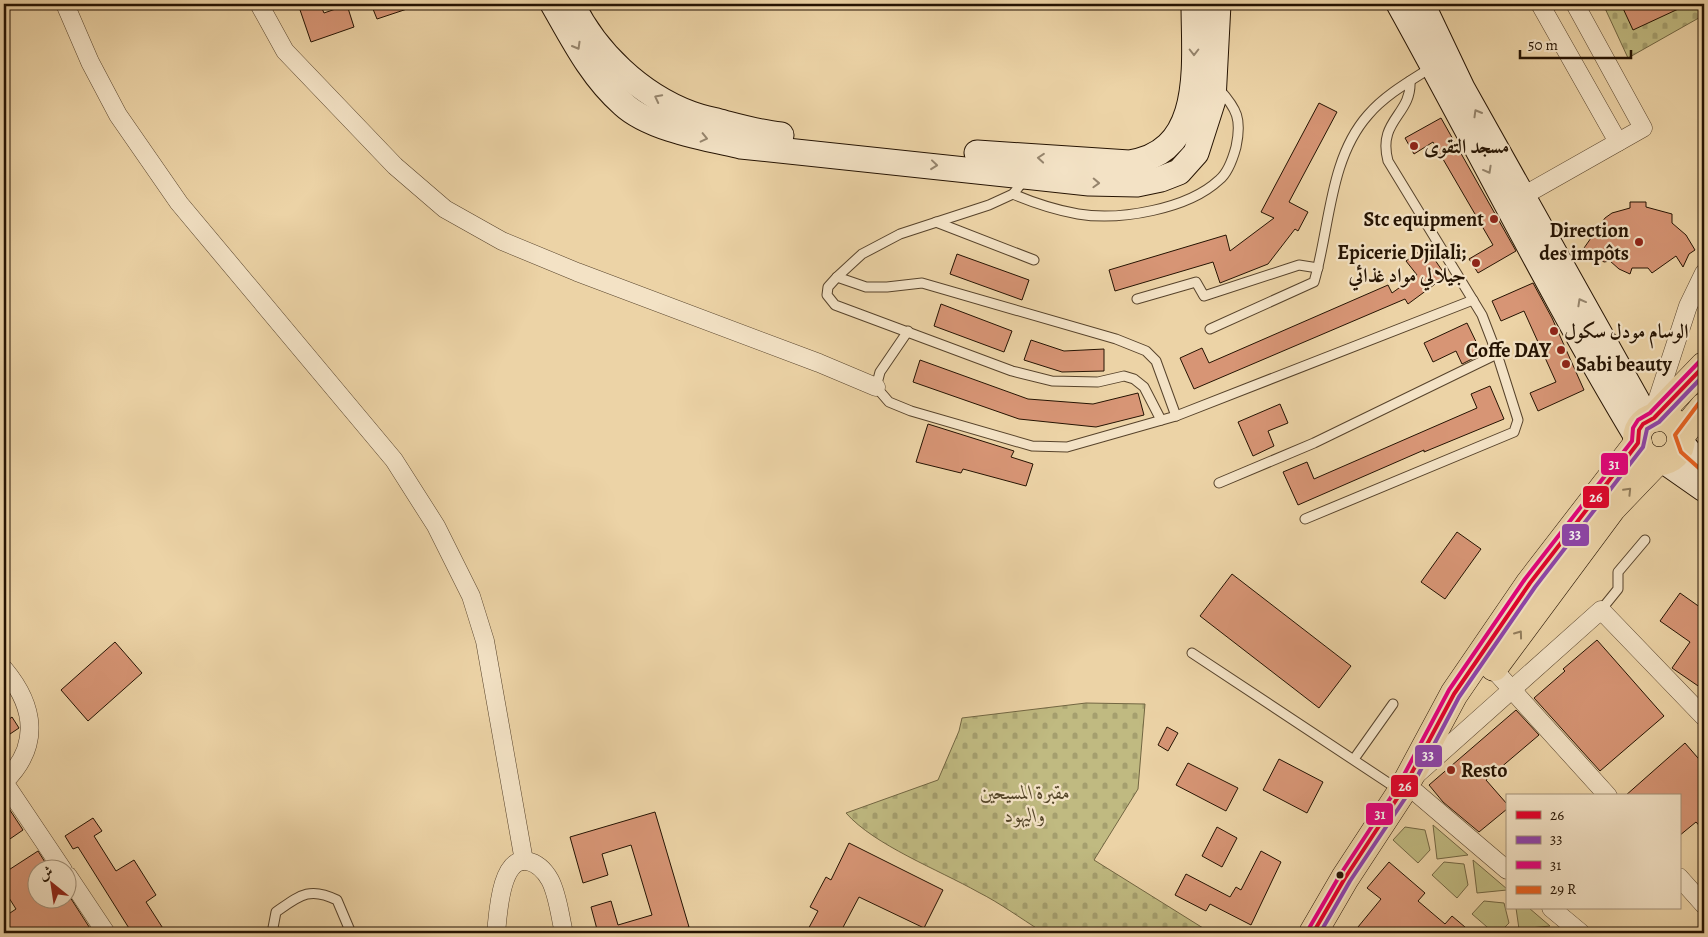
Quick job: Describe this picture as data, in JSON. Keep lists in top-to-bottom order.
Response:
{
  "parks": ["مقبرة المسيحين واليهود"],
  "places": [
    "مسجد التقوى",
    "Stc equipment",
    "Direction des impôts",
    "Epicerie Djilali; جيلالي مواد غذائي",
    "الوسام مودل سكول",
    "Coffe DAY",
    "Sabi beauty",
    "Resto"
  ],
  "lines": ["transit line 31", "transit line 26", "transit line 33"],
  "legend": [
    "26",
    "33",
    "31",
    "29 R"
  ],
  "scale_bar": "50 m",
  "north": "top left"
}
